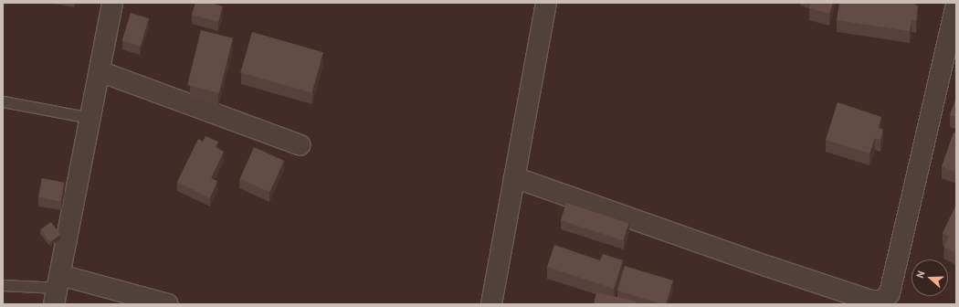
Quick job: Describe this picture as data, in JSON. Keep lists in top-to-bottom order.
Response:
{
  "north": "left"
}
